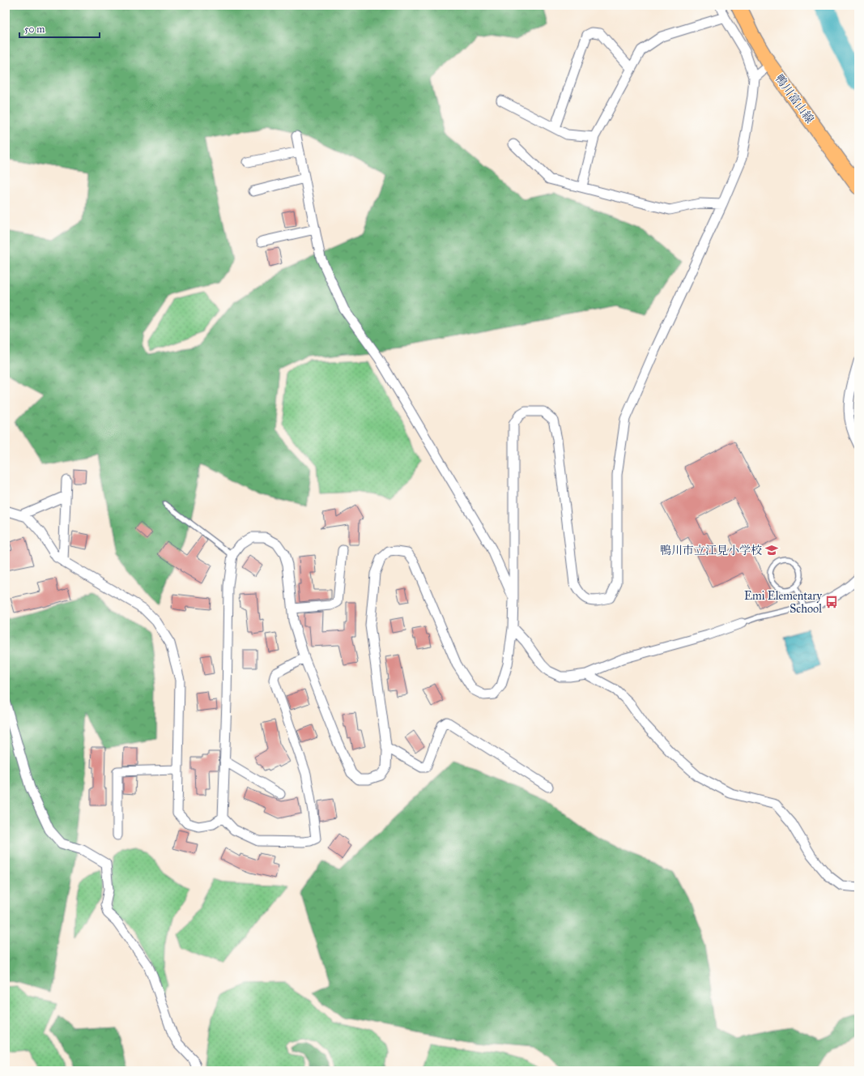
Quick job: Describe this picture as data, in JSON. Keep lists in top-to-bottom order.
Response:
{
  "streets": {
    "main road": ["鴨川富山線"]
  },
  "places": {
    "school or university": ["鴨川市立江見小学校"],
    "bus stop": ["Emi Elementary School"]
  },
  "scale_bar": "50 m"
}
